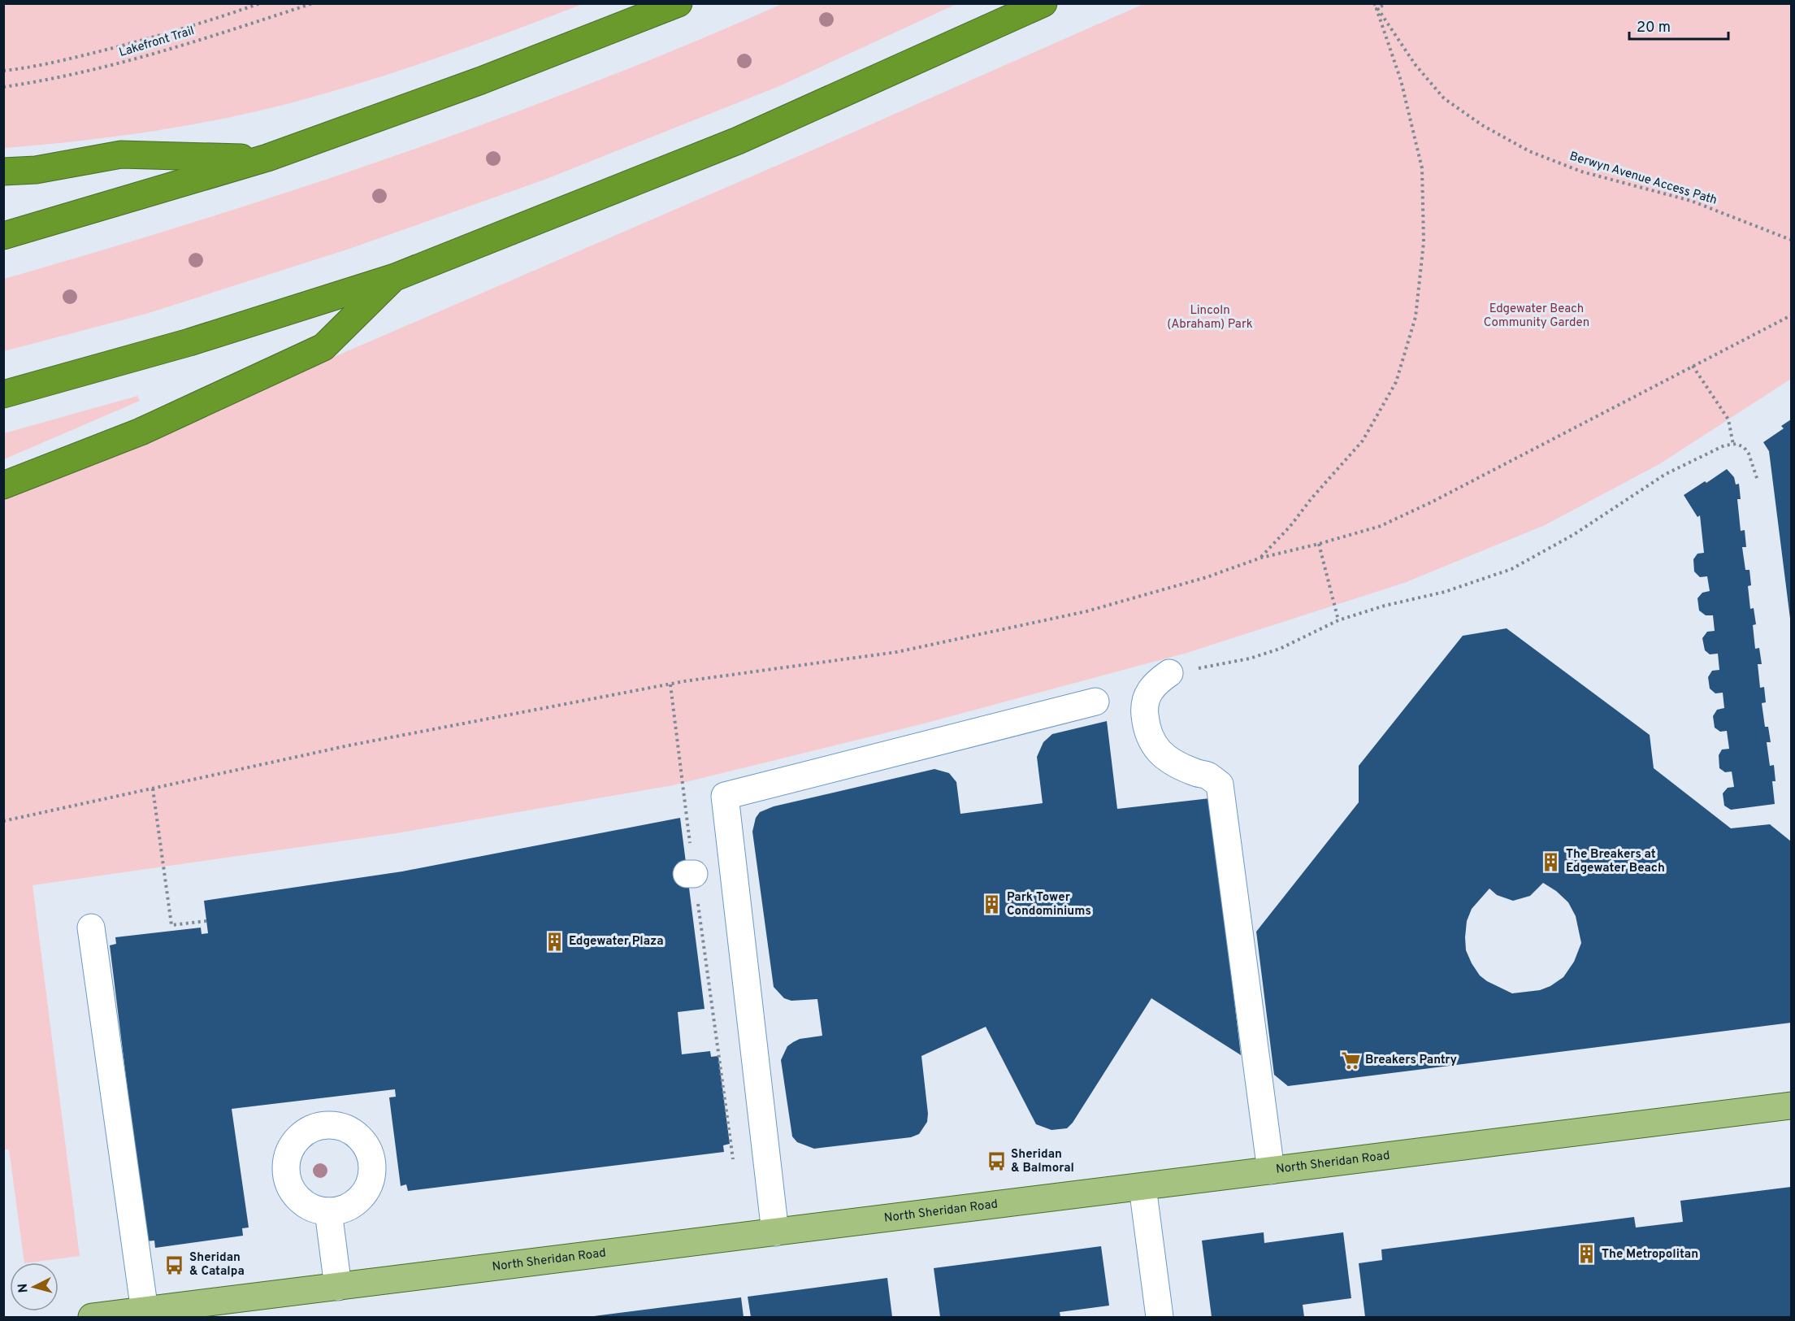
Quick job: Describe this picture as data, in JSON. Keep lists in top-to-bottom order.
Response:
{
  "streets": {
    "main road": ["North Sheridan Road"],
    "path": ["Lakefront Trail", "Berwyn Avenue Access Path"]
  },
  "parks": ["Edgewater Beach Community Garden", "Lincoln (Abraham) Park"],
  "places": {
    "building": [
      "The Breakers at Edgewater Beach",
      "Park Tower Condominiums",
      "Edgewater Plaza",
      "The Metropolitan"
    ],
    "supermarket": ["Breakers Pantry"],
    "bus stop": ["Sheridan & Balmoral", "Sheridan & Catalpa"]
  },
  "scale_bar": "20 m",
  "north": "left"
}
